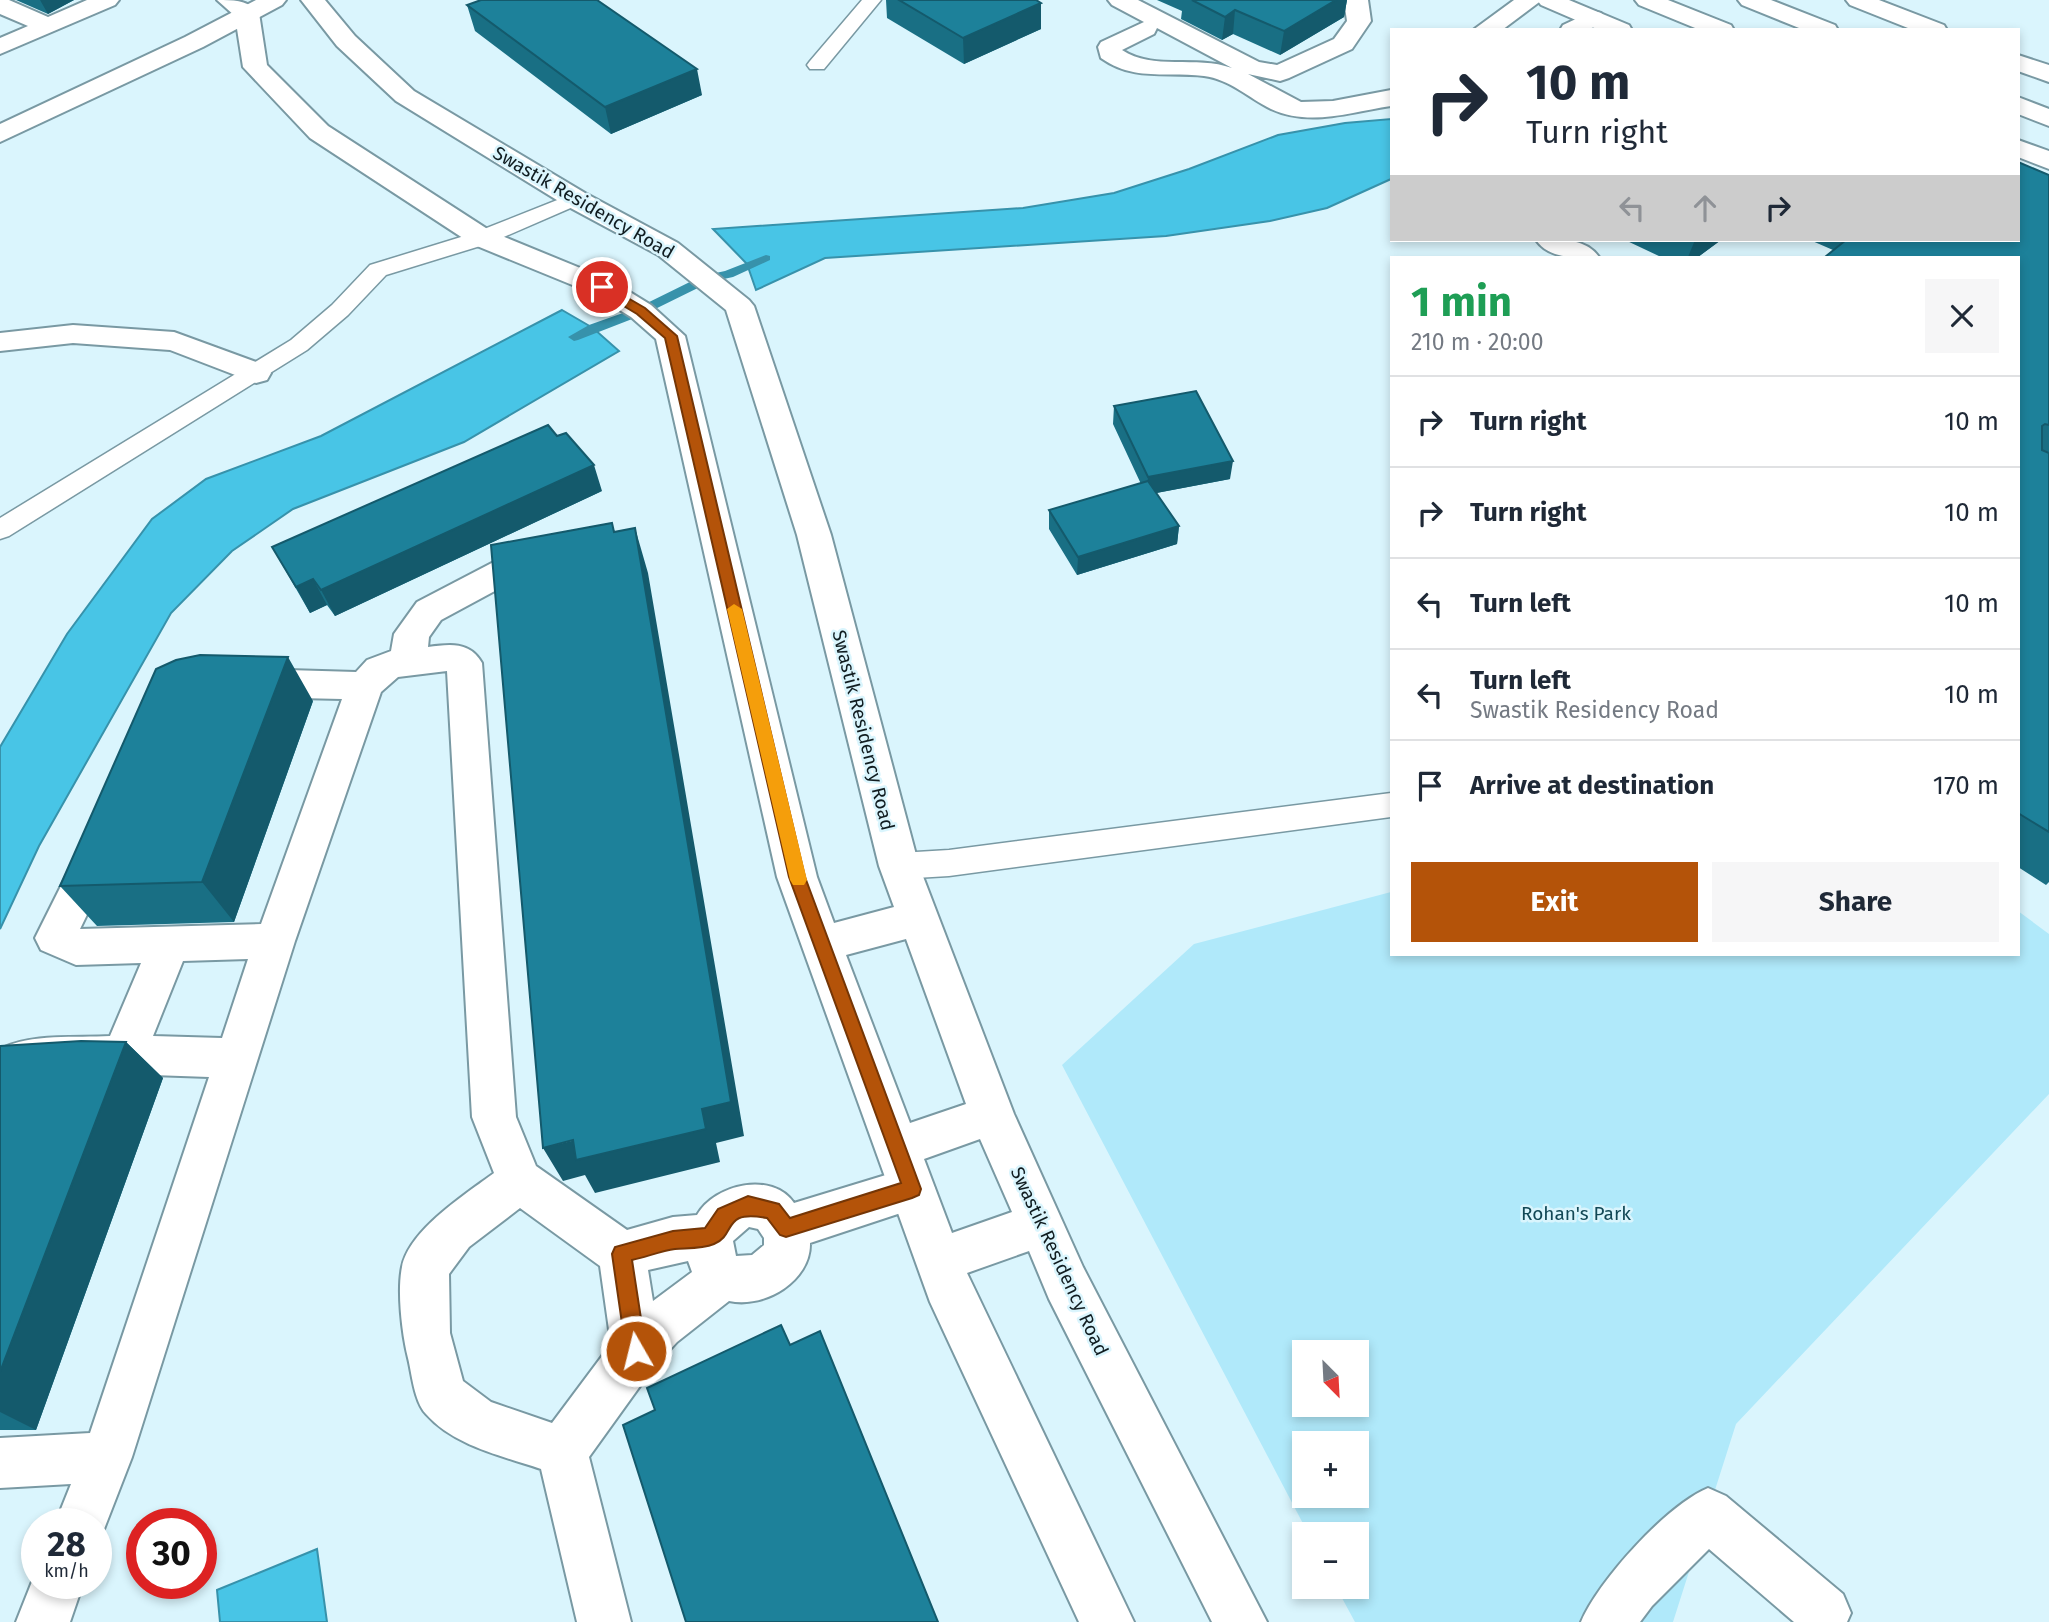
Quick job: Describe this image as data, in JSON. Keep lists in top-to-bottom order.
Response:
{
  "streets": {
    "street": ["Swastik Residency Road"]
  },
  "parks": ["Rohan's Park"],
  "north": "bottom right",
  "page": {
    "turn": ["10 m", "Turn right"],
    "heading": ["1 min", "210 m · 20:00"],
    "list": [
      {
        "name": "Turn right",
        "value": "10 m"
      },
      {
        "name": "Turn right",
        "value": "10 m"
      },
      {
        "name": "Turn left",
        "value": "10 m"
      },
      {
        "name": "Turn left",
        "note": "Swastik Residency Road",
        "value": "10 m"
      },
      {
        "name": "Arrive at destination",
        "value": "170 m"
      }
    ],
    "buttons": ["Exit", "Share"],
    "map_buttons": ["+", "−"],
    "speed": "28 km/h",
    "limit": "30"
  }
}
